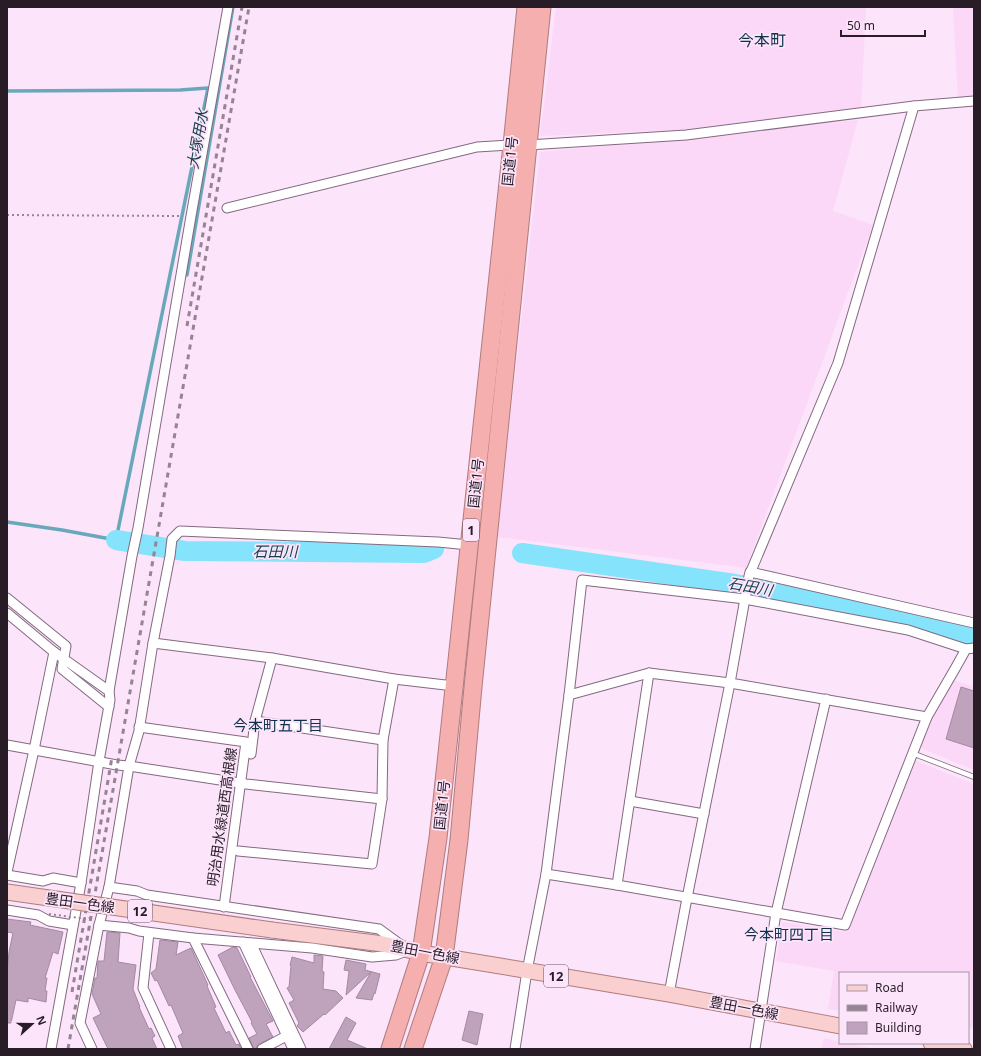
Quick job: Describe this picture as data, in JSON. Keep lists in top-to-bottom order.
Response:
{
  "streets": {
    "highway": ["国道1号", "1"],
    "main road": ["豊田一色線", "12"],
    "street": ["明治用水緑道西高根線"]
  },
  "crossings": [
    ["国道1号", "豊田一色線"]
  ],
  "districts": ["今本町", "今本町五丁目", "今本町四丁目"],
  "water": ["大塚用水", "石田川"],
  "legend": ["Road", "Railway", "Building"],
  "scale_bar": "50 m",
  "north": "right"
}
